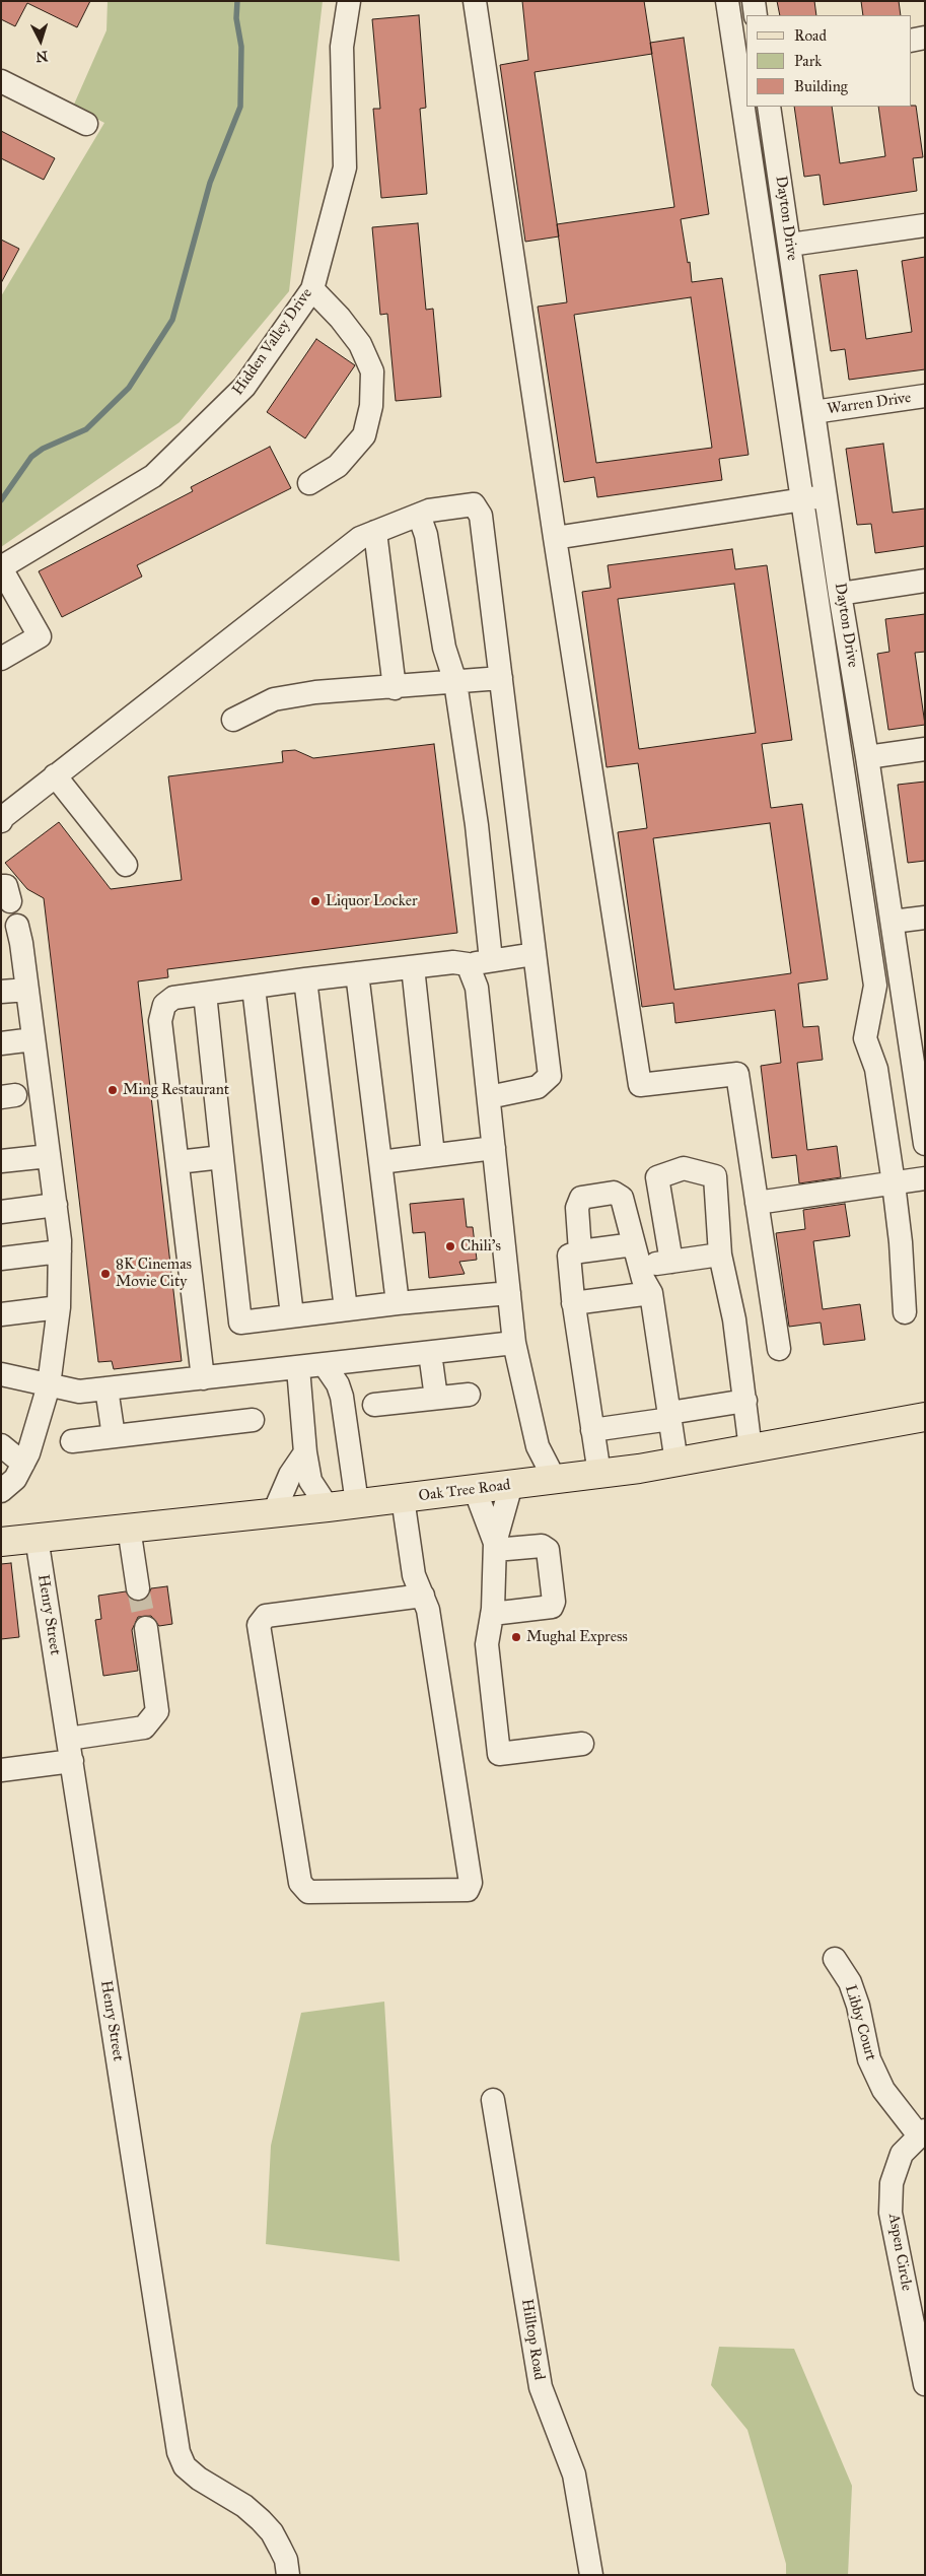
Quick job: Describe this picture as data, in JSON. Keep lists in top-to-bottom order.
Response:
{
  "streets": {
    "main road": ["Oak Tree Road"],
    "street": [
      "Dayton Drive",
      "Hidden Valley Drive",
      "Warren Drive",
      "Henry Street",
      "Libby Court",
      "Aspen Circle",
      "Hilltop Road"
    ]
  },
  "crossings": [
    ["Dayton Drive", "Warren Drive"],
    ["Oak Tree Road", "Henry Street"],
    ["Libby Court", "Aspen Circle"]
  ],
  "places": [
    "Liquor Locker",
    "Ming Restaurant",
    "Chili's",
    "8K Cinemas Movie City",
    "Mughal Express"
  ],
  "legend": ["Road", "Park", "Building"],
  "north": "bottom"
}
